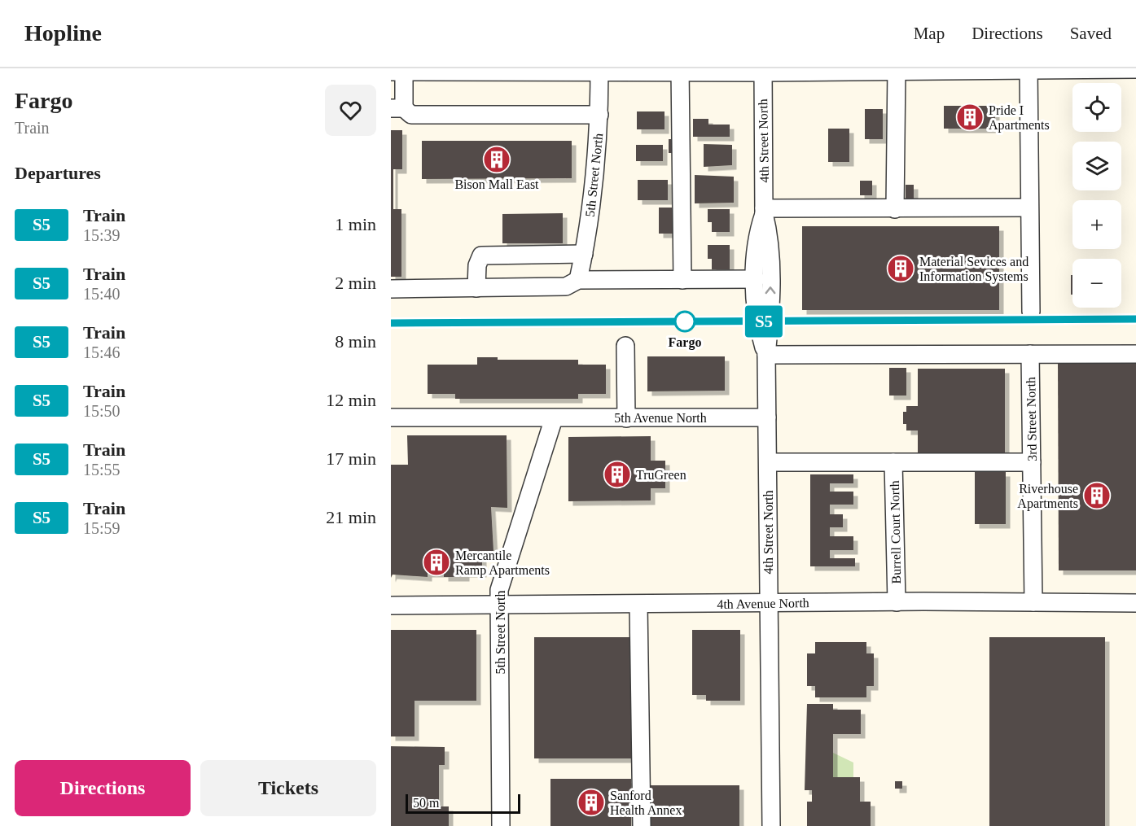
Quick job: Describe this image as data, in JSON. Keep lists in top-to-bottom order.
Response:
{
  "streets": {
    "street": [
      "4th Street North",
      "5th Street North",
      "5th Avenue North",
      "3rd Street North",
      "Burrell Court North",
      "4th Avenue North"
    ]
  },
  "crossings": [
    ["4th Street North", "5th Avenue North"],
    ["4th Street North", "4th Avenue North"],
    ["5th Street North", "5th Avenue North"],
    ["5th Street North", "4th Avenue North"],
    ["3rd Street North", "4th Avenue North"],
    ["Burrell Court North", "4th Avenue North"]
  ],
  "places": {
    "building": [
      "Pride I Apartments",
      "Bison Mall East",
      "Material Sevices and Information Systems",
      "TruGreen",
      "Riverhouse Apartments",
      "Mercantile Ramp Apartments",
      "Sanford Health Annex"
    ],
    "other": ["Fargo"]
  },
  "scale_bar": "50 m",
  "page": {
    "header": "Hopline",
    "nav": ["Map", "Directions", "Saved"],
    "heading": [
      ["Fargo", "Train"],
      "Departures"
    ],
    "on_map": "S5",
    "map_buttons": ["+", "−"],
    "list": [
      {
        "mark": "S5",
        "name": "Train",
        "note": "15:39",
        "value": "1 min"
      },
      {
        "mark": "S5",
        "name": "Train",
        "note": "15:40",
        "value": "2 min"
      },
      {
        "mark": "S5",
        "name": "Train",
        "note": "15:46",
        "value": "8 min"
      },
      {
        "mark": "S5",
        "name": "Train",
        "note": "15:50",
        "value": "12 min"
      },
      {
        "mark": "S5",
        "name": "Train",
        "note": "15:55",
        "value": "17 min"
      },
      {
        "mark": "S5",
        "name": "Train",
        "note": "15:59",
        "value": "21 min"
      }
    ],
    "buttons": ["Directions", "Tickets"],
    "scale": "50 m"
  }
}
